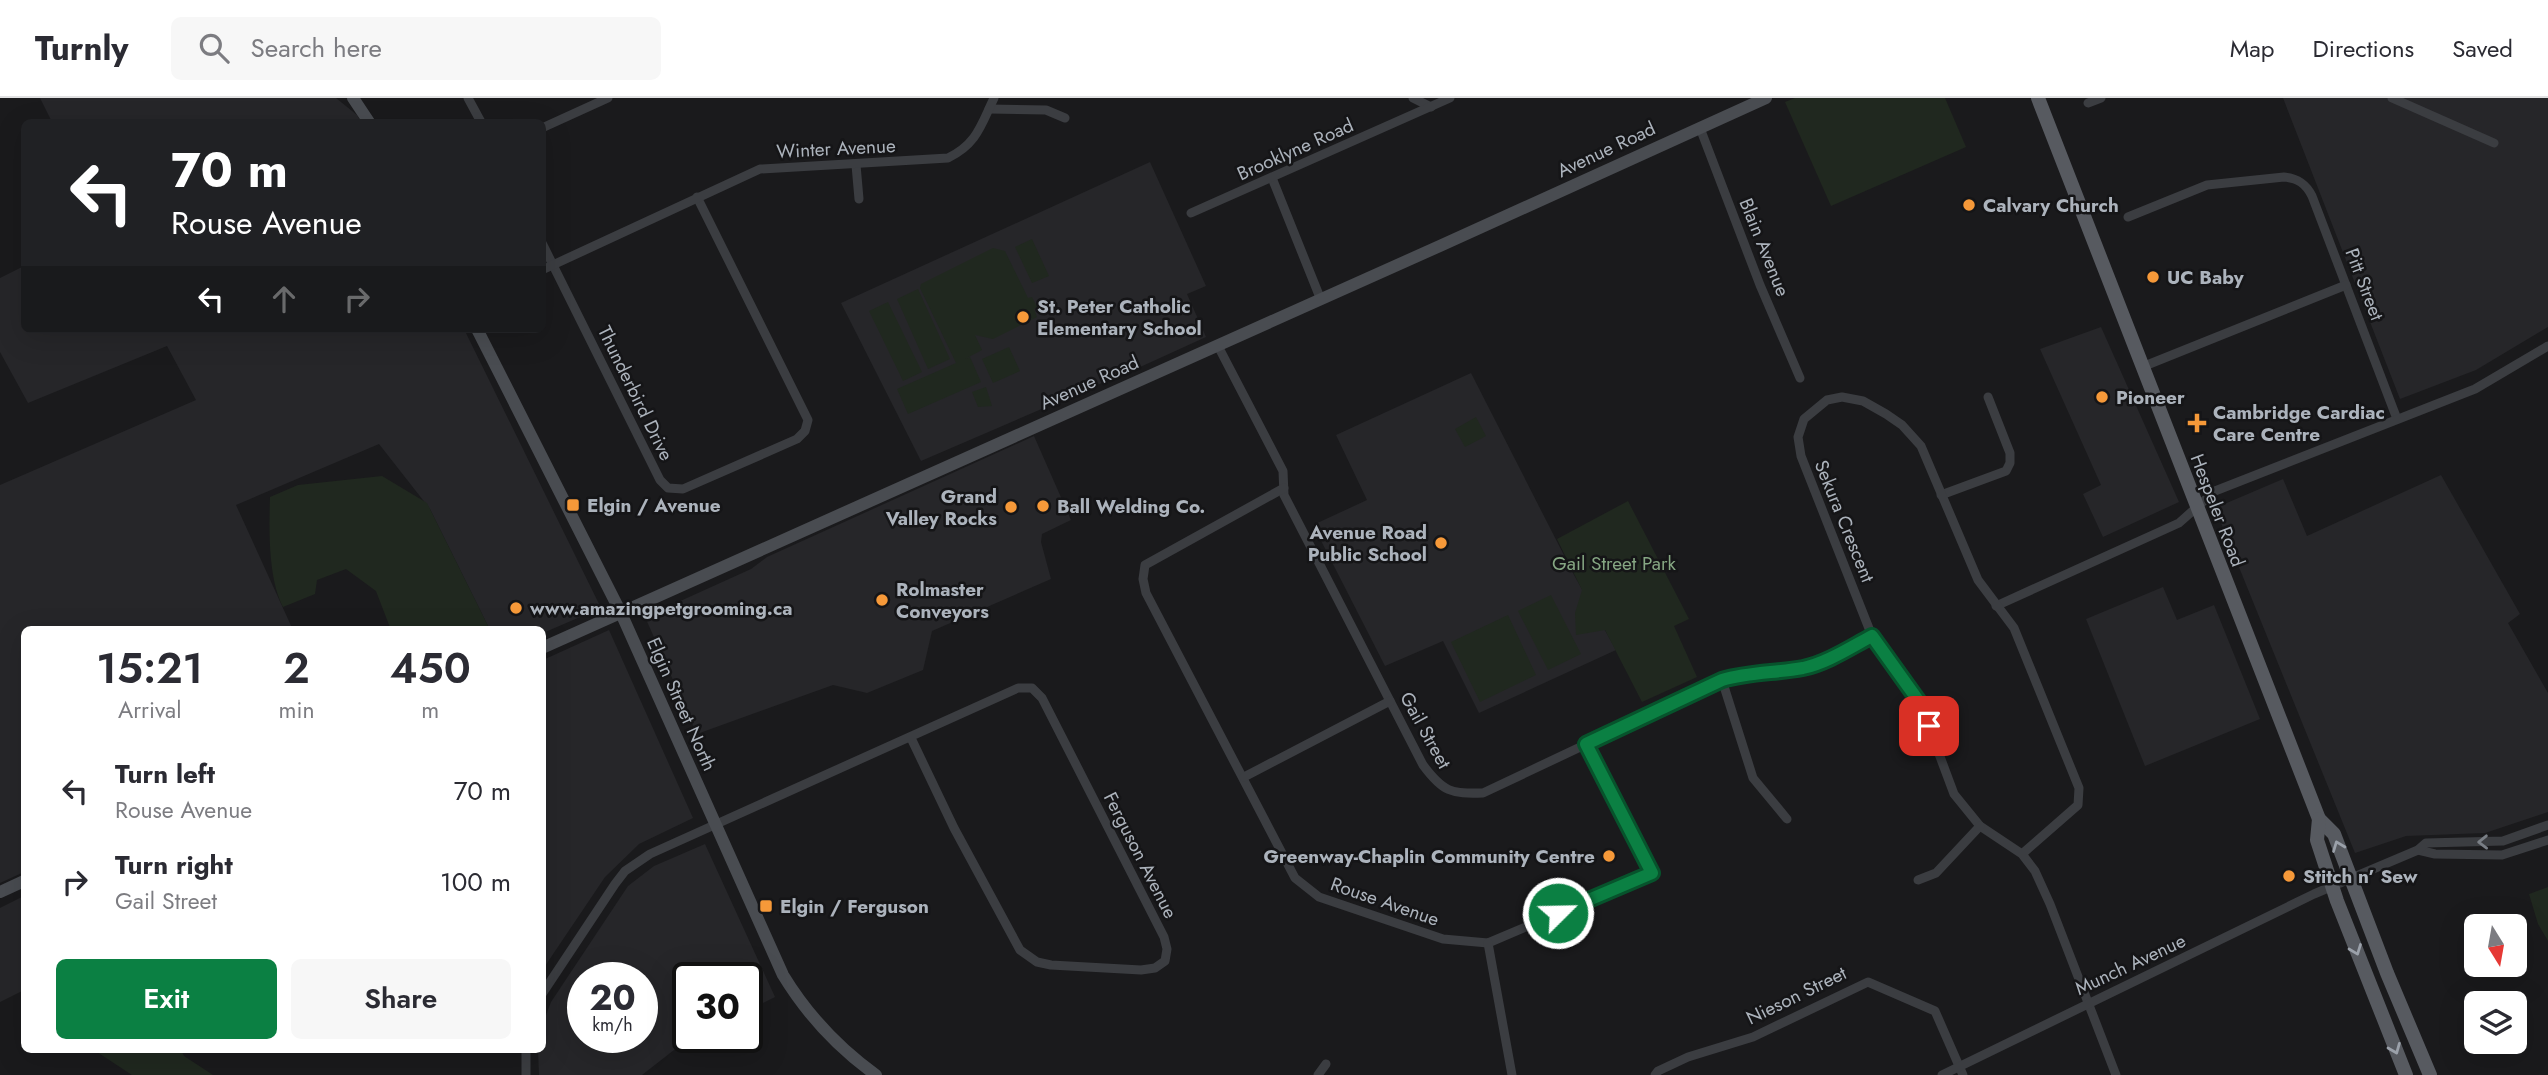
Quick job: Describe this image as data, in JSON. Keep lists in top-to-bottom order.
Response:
{
  "streets": {
    "main road": ["Hespeler Road"],
    "street": [
      "Winter Avenue",
      "Brooklyne Road",
      "Avenue Road",
      "Blain Avenue",
      "Pitt Street",
      "Thunderbird Drive",
      "Sekura Crescent",
      "Elgin Street North",
      "Gail Street",
      "Ferguson Avenue",
      "Rouse Avenue",
      "Munch Avenue",
      "Nieson Street"
    ]
  },
  "crossings": [
    ["Winter Avenue", "Thunderbird Drive"],
    ["Avenue Road", "Blain Avenue"],
    ["Avenue Road", "Elgin Street North"],
    ["Avenue Road", "Gail Street"],
    ["Hespeler Road", "Munch Avenue"],
    ["Sekura Crescent", "Gail Street"],
    ["Sekura Crescent", "Munch Avenue"],
    ["Elgin Street North", "Ferguson Avenue"],
    ["Gail Street", "Rouse Avenue"],
    ["Munch Avenue", "Nieson Street"]
  ],
  "parks": ["Gail Street Park"],
  "places": {
    "other": [
      "Calvary Church",
      "UC Baby",
      "St. Peter Catholic Elementary School",
      "Pioneer",
      "Ball Welding Co.",
      "Grand Valley Rocks",
      "Avenue Road Public School",
      "Rolmaster Conveyors",
      "www.amazingpetgrooming.ca",
      "Greenway-Chaplin Community Centre",
      "Stitch n’ Sew"
    ],
    "health": ["Cambridge Cardiac Care Centre"],
    "transit": ["Elgin / Avenue", "Elgin / Ferguson"]
  },
  "north": "bottom",
  "page": {
    "header": "Turnly",
    "search": "Search here",
    "nav": ["Map", "Directions", "Saved"],
    "turn": ["70 m", "Rouse Avenue"],
    "eta": [
      "15:21",
      "Arrival",
      "2",
      "min",
      "450",
      "m"
    ],
    "list": [
      {
        "name": "Turn left",
        "note": "Rouse Avenue",
        "value": "70 m"
      },
      {
        "name": "Turn right",
        "note": "Gail Street",
        "value": "100 m"
      }
    ],
    "buttons": ["Exit", "Share"],
    "speed": "20 km/h",
    "limit": "30"
  }
}
